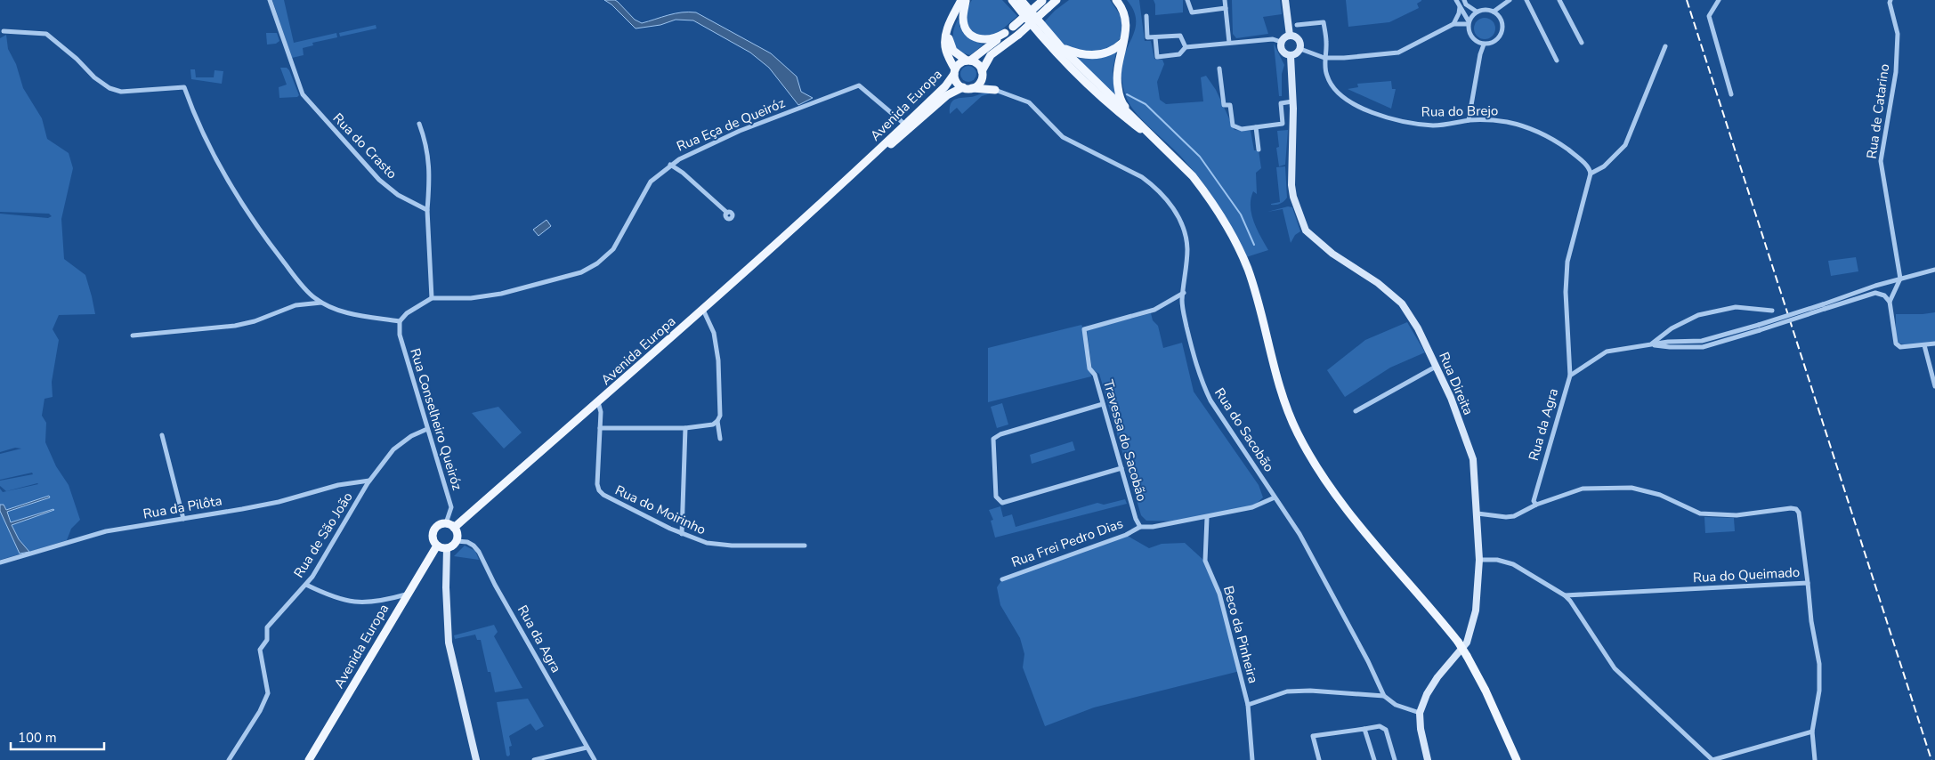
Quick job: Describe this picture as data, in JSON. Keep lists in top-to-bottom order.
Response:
{
  "streets": {
    "main road": ["Avenida Europa", "Rua Direita"],
    "street": [
      "Rua do Brejo",
      "Rua de Catarino",
      "Rua Eça de Queiróz",
      "Rua do Crasto",
      "Rua Conselheiro Queiróz",
      "Rua da Agra",
      "Rua do Sacobão",
      "Travessa do Sacobão",
      "Rua da Pilôta",
      "Rua do Moirinho",
      "Rua de São João",
      "Rua Frei Pedro Dias",
      "Rua do Queimado",
      "Beco da Pinheira"
    ]
  },
  "crossings": [
    ["Avenida Europa", "Rua Eça de Queiróz"],
    ["Avenida Europa", "Rua Conselheiro Queiróz"],
    ["Avenida Europa", "Rua da Agra"],
    ["Avenida Europa", "Rua do Moirinho"],
    ["Rua de Catarino", "Rua da Agra"],
    ["Rua Conselheiro Queiróz", "Rua da Agra"],
    ["Rua Conselheiro Queiróz", "Rua de São João"],
    ["Rua do Sacobão", "Travessa do Sacobão"],
    ["Travessa do Sacobão", "Rua Frei Pedro Dias"],
    ["Rua da Pilôta", "Rua de São João"]
  ],
  "scale_bar": "100 m"
}
